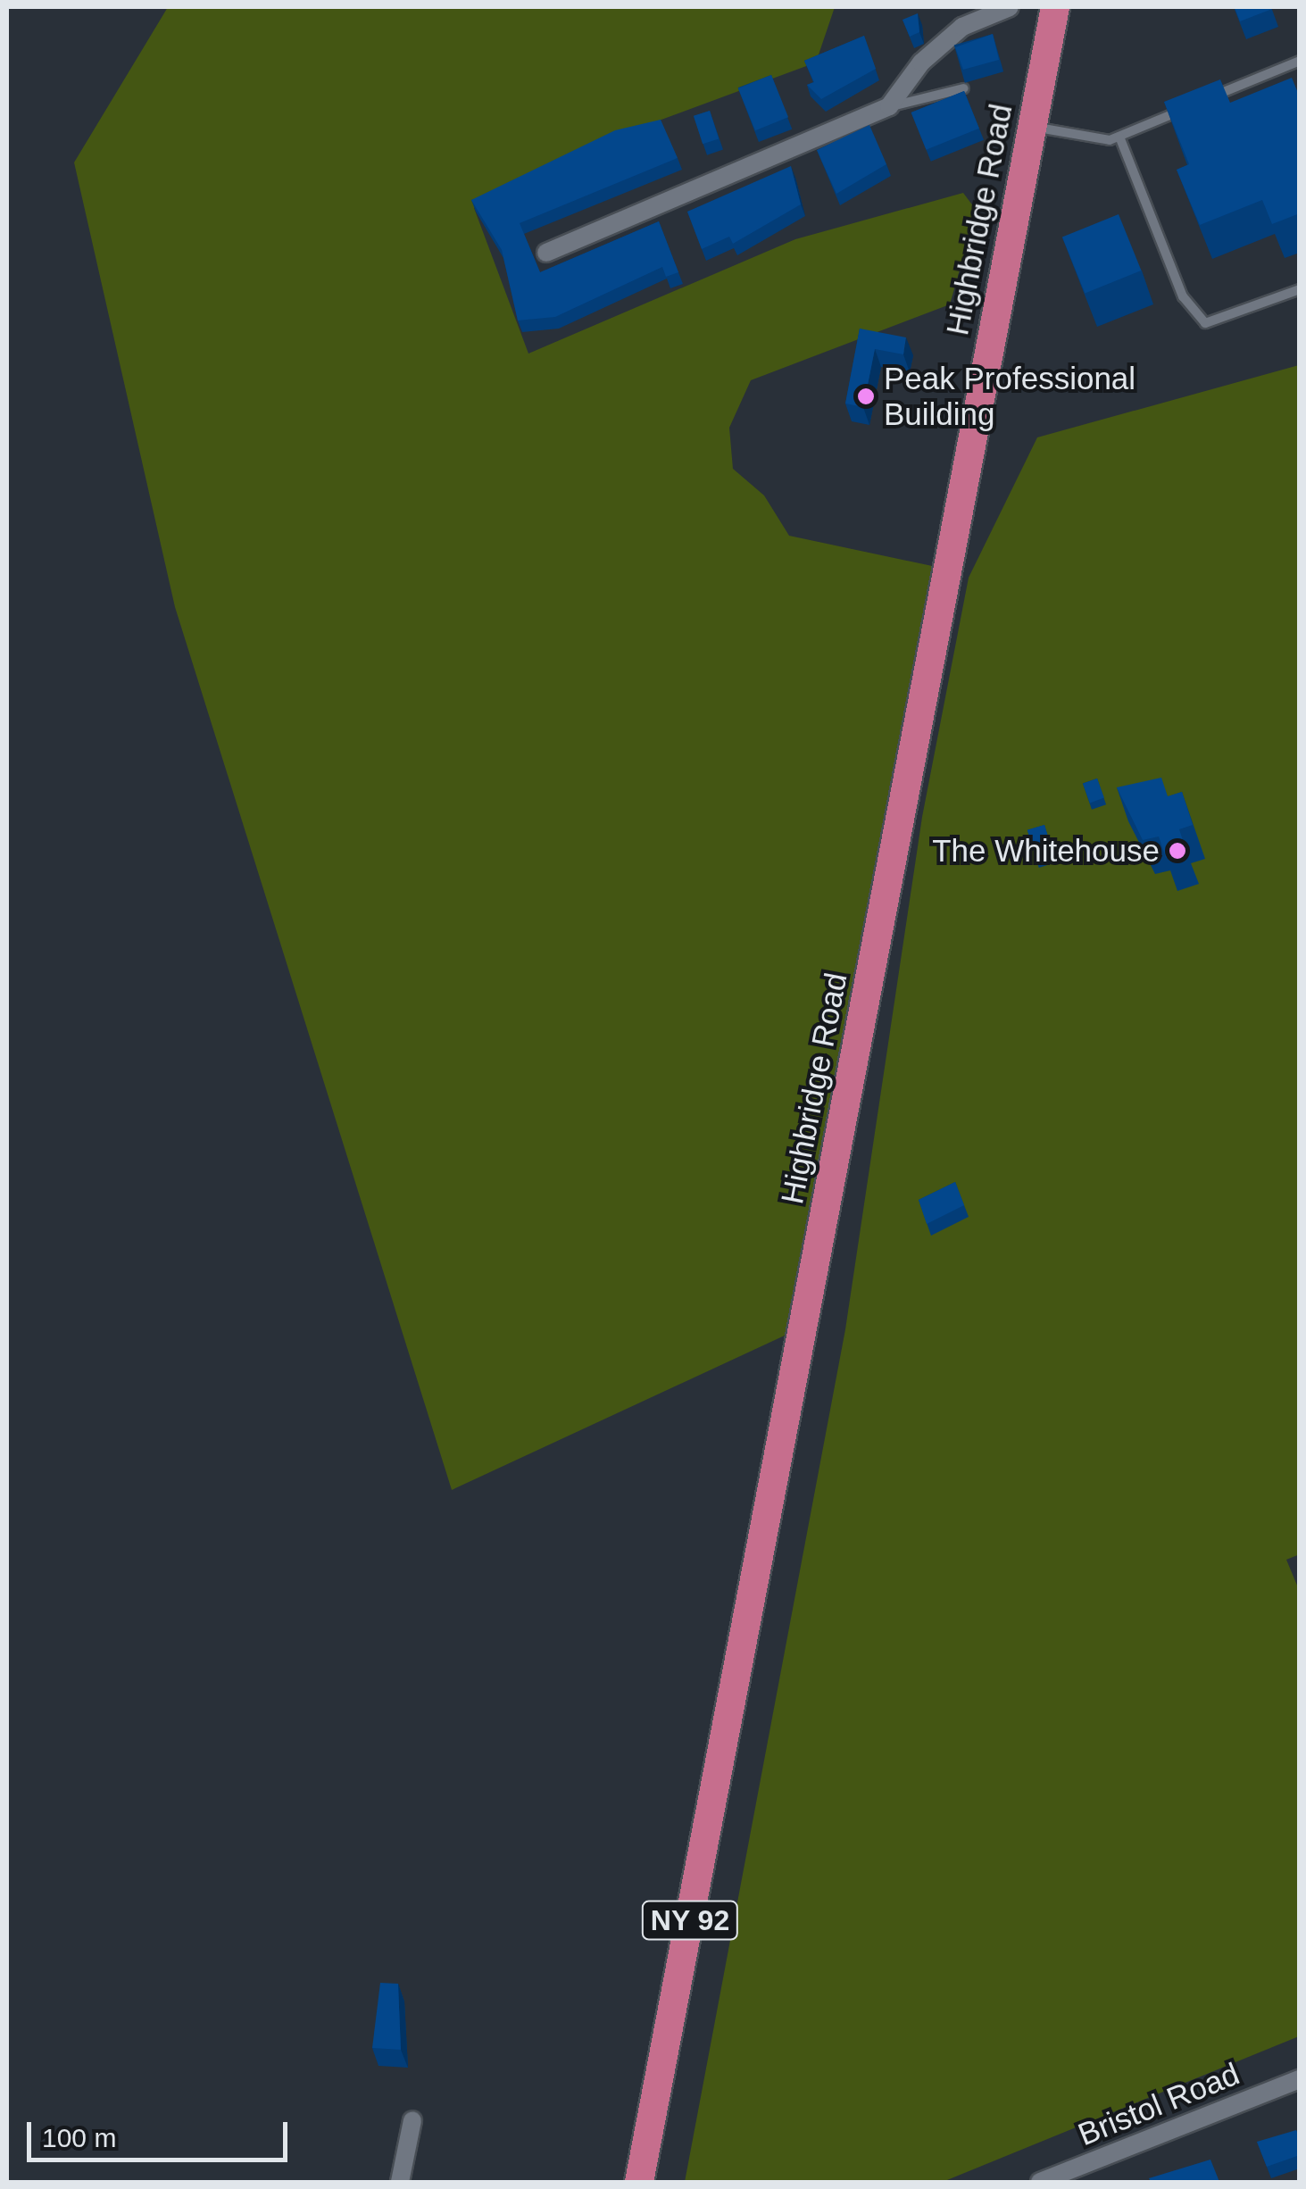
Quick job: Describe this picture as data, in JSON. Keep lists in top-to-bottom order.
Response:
{
  "streets": {
    "highway": ["Highbridge Road", "NY 92"],
    "street": ["Bristol Road"]
  },
  "places": ["Peak Professional Building", "The Whitehouse"],
  "scale_bar": "100 m"
}
